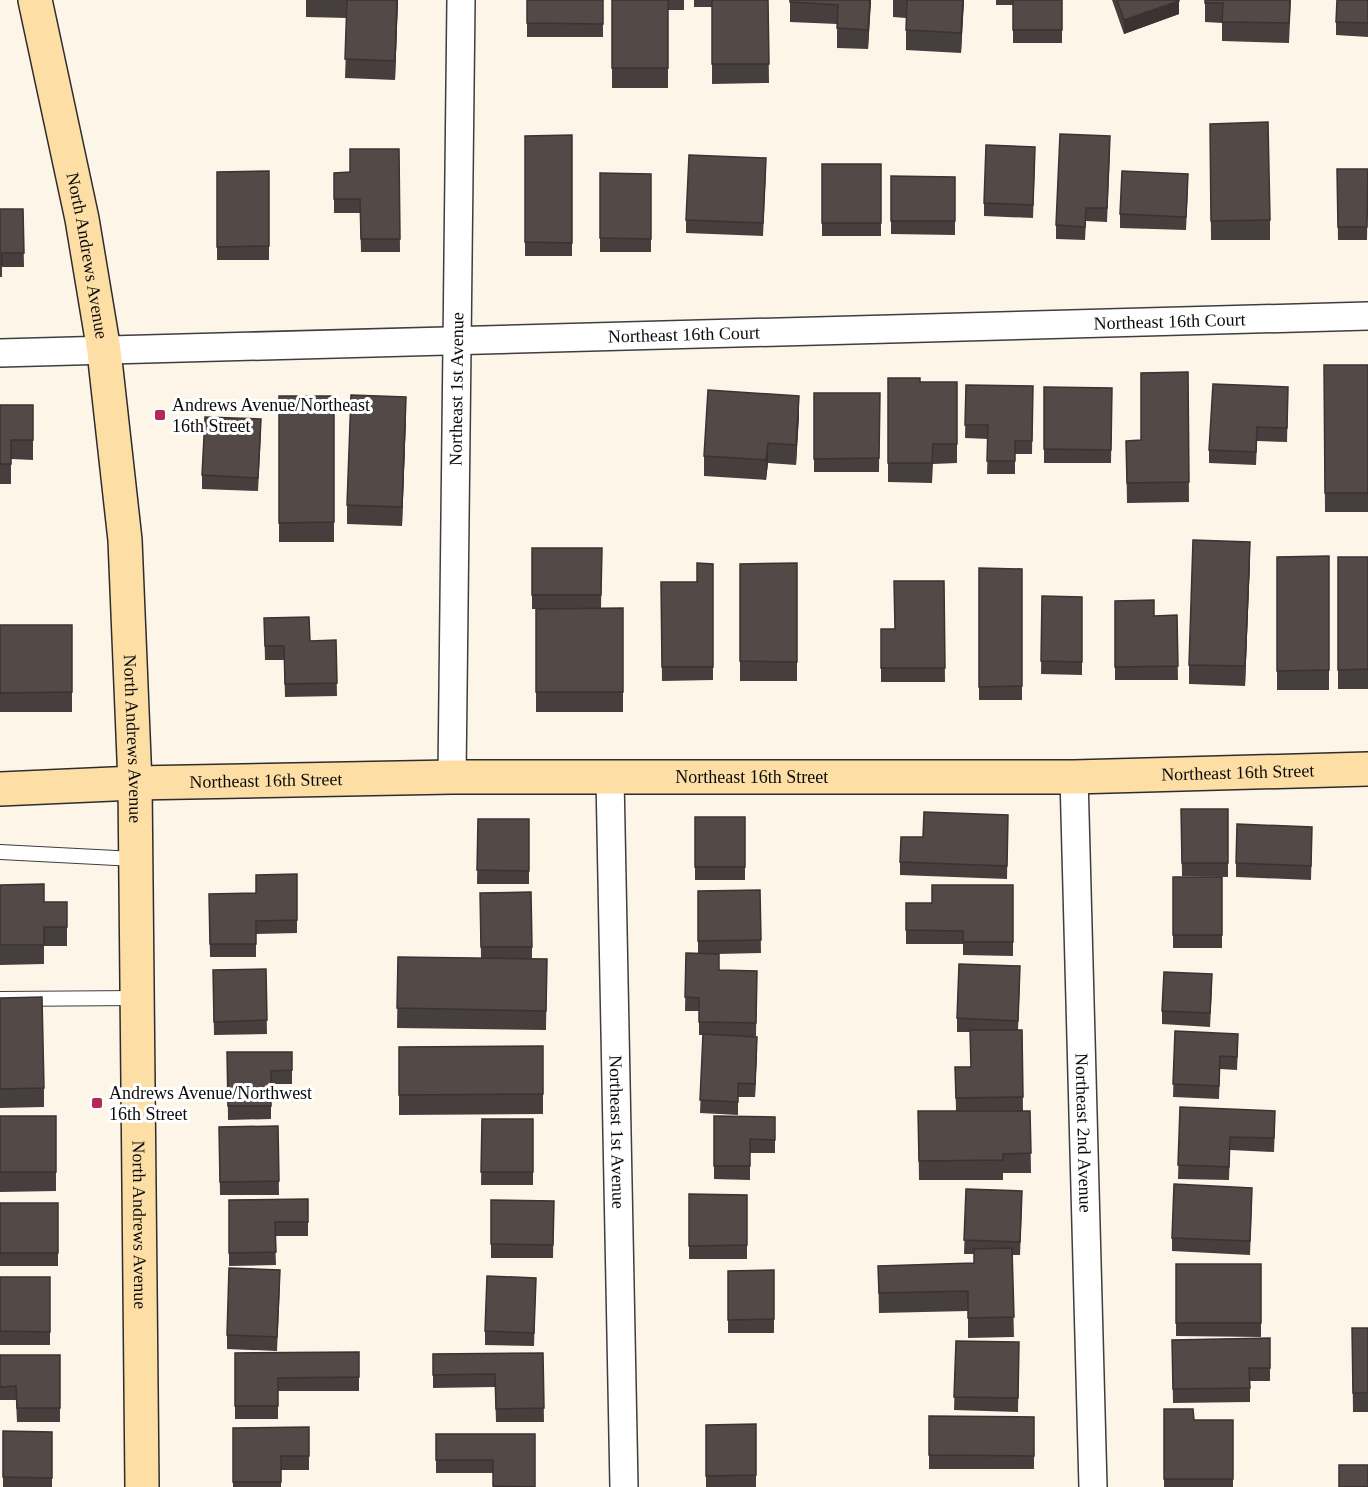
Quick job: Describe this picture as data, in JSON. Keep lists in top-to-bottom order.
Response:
{
  "streets": {
    "main road": ["North Andrews Avenue", "Northeast 16th Street"],
    "street": ["Northeast 16th Court", "Northeast 1st Avenue", "Northeast 2nd Avenue"]
  },
  "crossings": [
    ["North Andrews Avenue", "Northeast 16th Court"],
    ["North Andrews Avenue", "Northeast 16th Street"],
    ["Northeast 16th Court", "Northeast 1st Avenue"],
    ["Northeast 1st Avenue", "Northeast 16th Street"],
    ["Northeast 16th Street", "Northeast 2nd Avenue"]
  ],
  "places": {
    "transit": ["Andrews Avenue/Northeast 16th Street", "Andrews Avenue/Northwest 16th Street"]
  }
}
